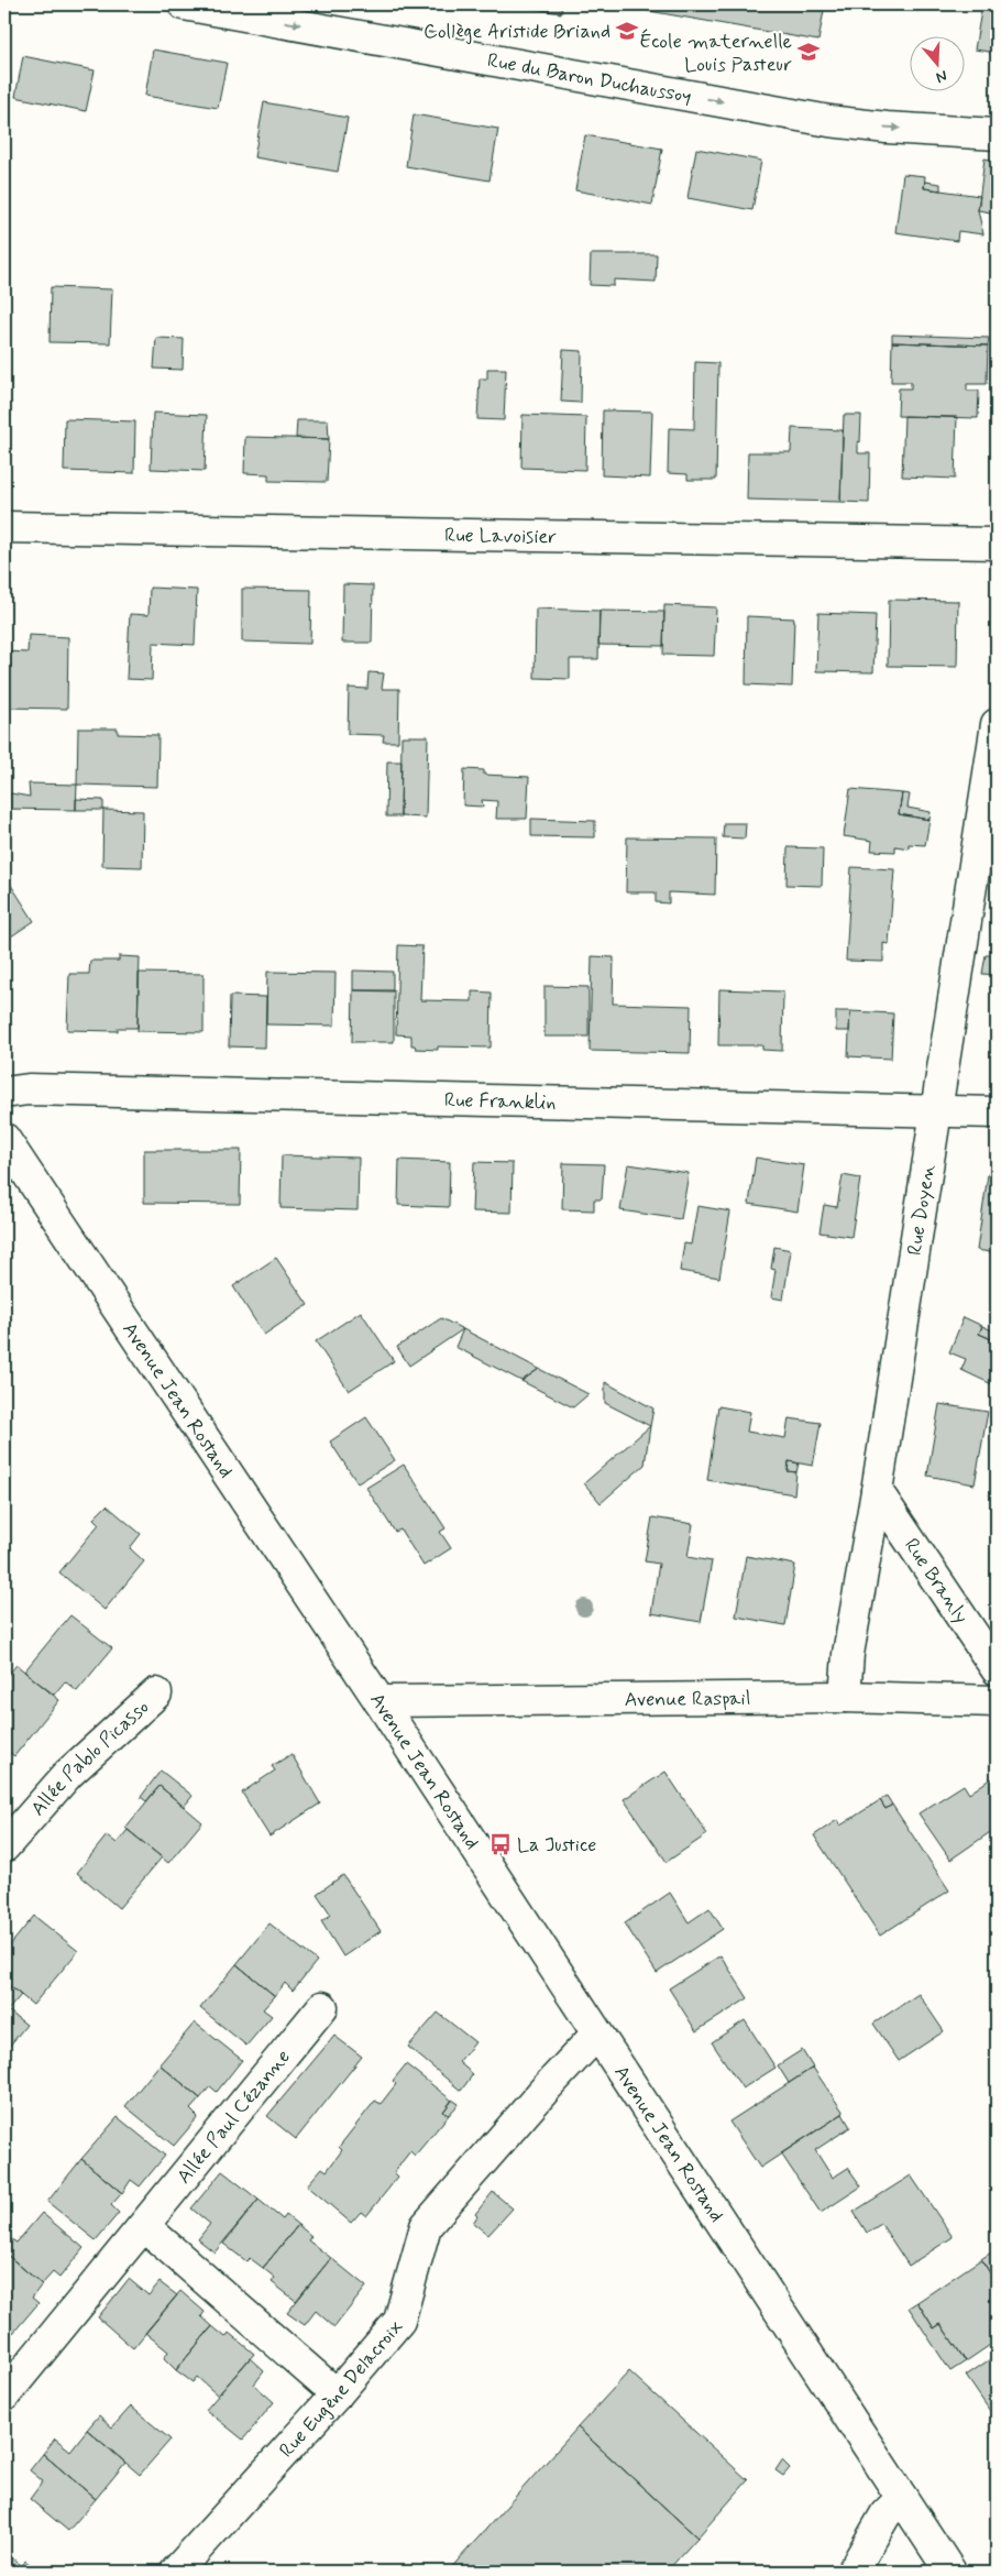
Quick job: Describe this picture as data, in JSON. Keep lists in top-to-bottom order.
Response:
{
  "streets": {
    "street": [
      "Rue du Baron Duchaussoy",
      "Rue Lavoisier",
      "Rue Franklin",
      "Rue Doyen",
      "Avenue Jean Rostand",
      "Rue Branly",
      "Avenue Raspail",
      "Allée Pablo Picasso",
      "Allée Paul Cézanne",
      "Rue Eugène Delacroix"
    ]
  },
  "crossings": [
    ["Rue Franklin", "Rue Doyen"],
    ["Rue Doyen", "Rue Branly"],
    ["Rue Doyen", "Avenue Raspail"],
    ["Avenue Jean Rostand", "Avenue Raspail"],
    ["Avenue Jean Rostand", "Rue Eugène Delacroix"]
  ],
  "one_way": ["Rue du Baron Duchaussoy"],
  "places": {
    "school or university": ["Collège Aristide Briand", "École maternelle Louis Pasteur"],
    "bus stop": ["La Justice"]
  },
  "north": "bottom"
}
